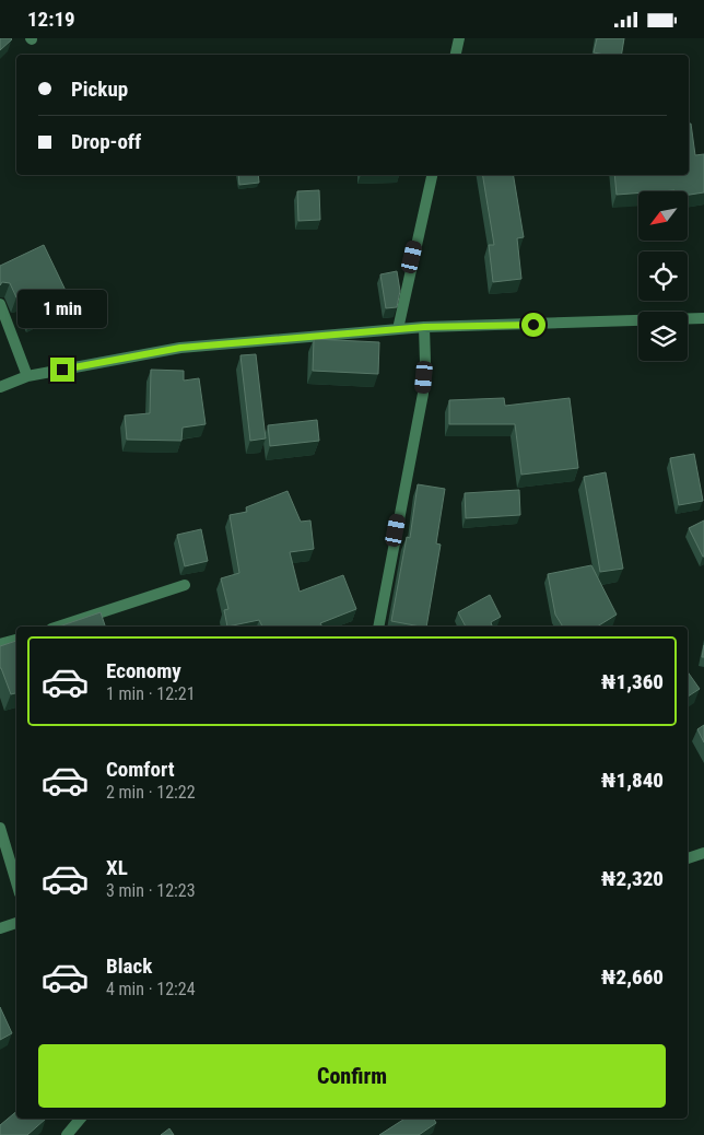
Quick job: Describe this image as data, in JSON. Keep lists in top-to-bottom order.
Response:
{
  "north": "bottom left",
  "page": {
    "status": "12:19",
    "banner": ["Pickup", "Drop-off"],
    "bubble": "1 min",
    "list": [
      {
        "name": "Economy",
        "note": "1 min · 12:21",
        "value": "₦1,360"
      },
      {
        "name": "Comfort",
        "note": "2 min · 12:22",
        "value": "₦1,840"
      },
      {
        "name": "XL",
        "note": "3 min · 12:23",
        "value": "₦2,320"
      },
      {
        "name": "Black",
        "note": "4 min · 12:24",
        "value": "₦2,660"
      }
    ],
    "buttons": "Confirm"
  }
}
